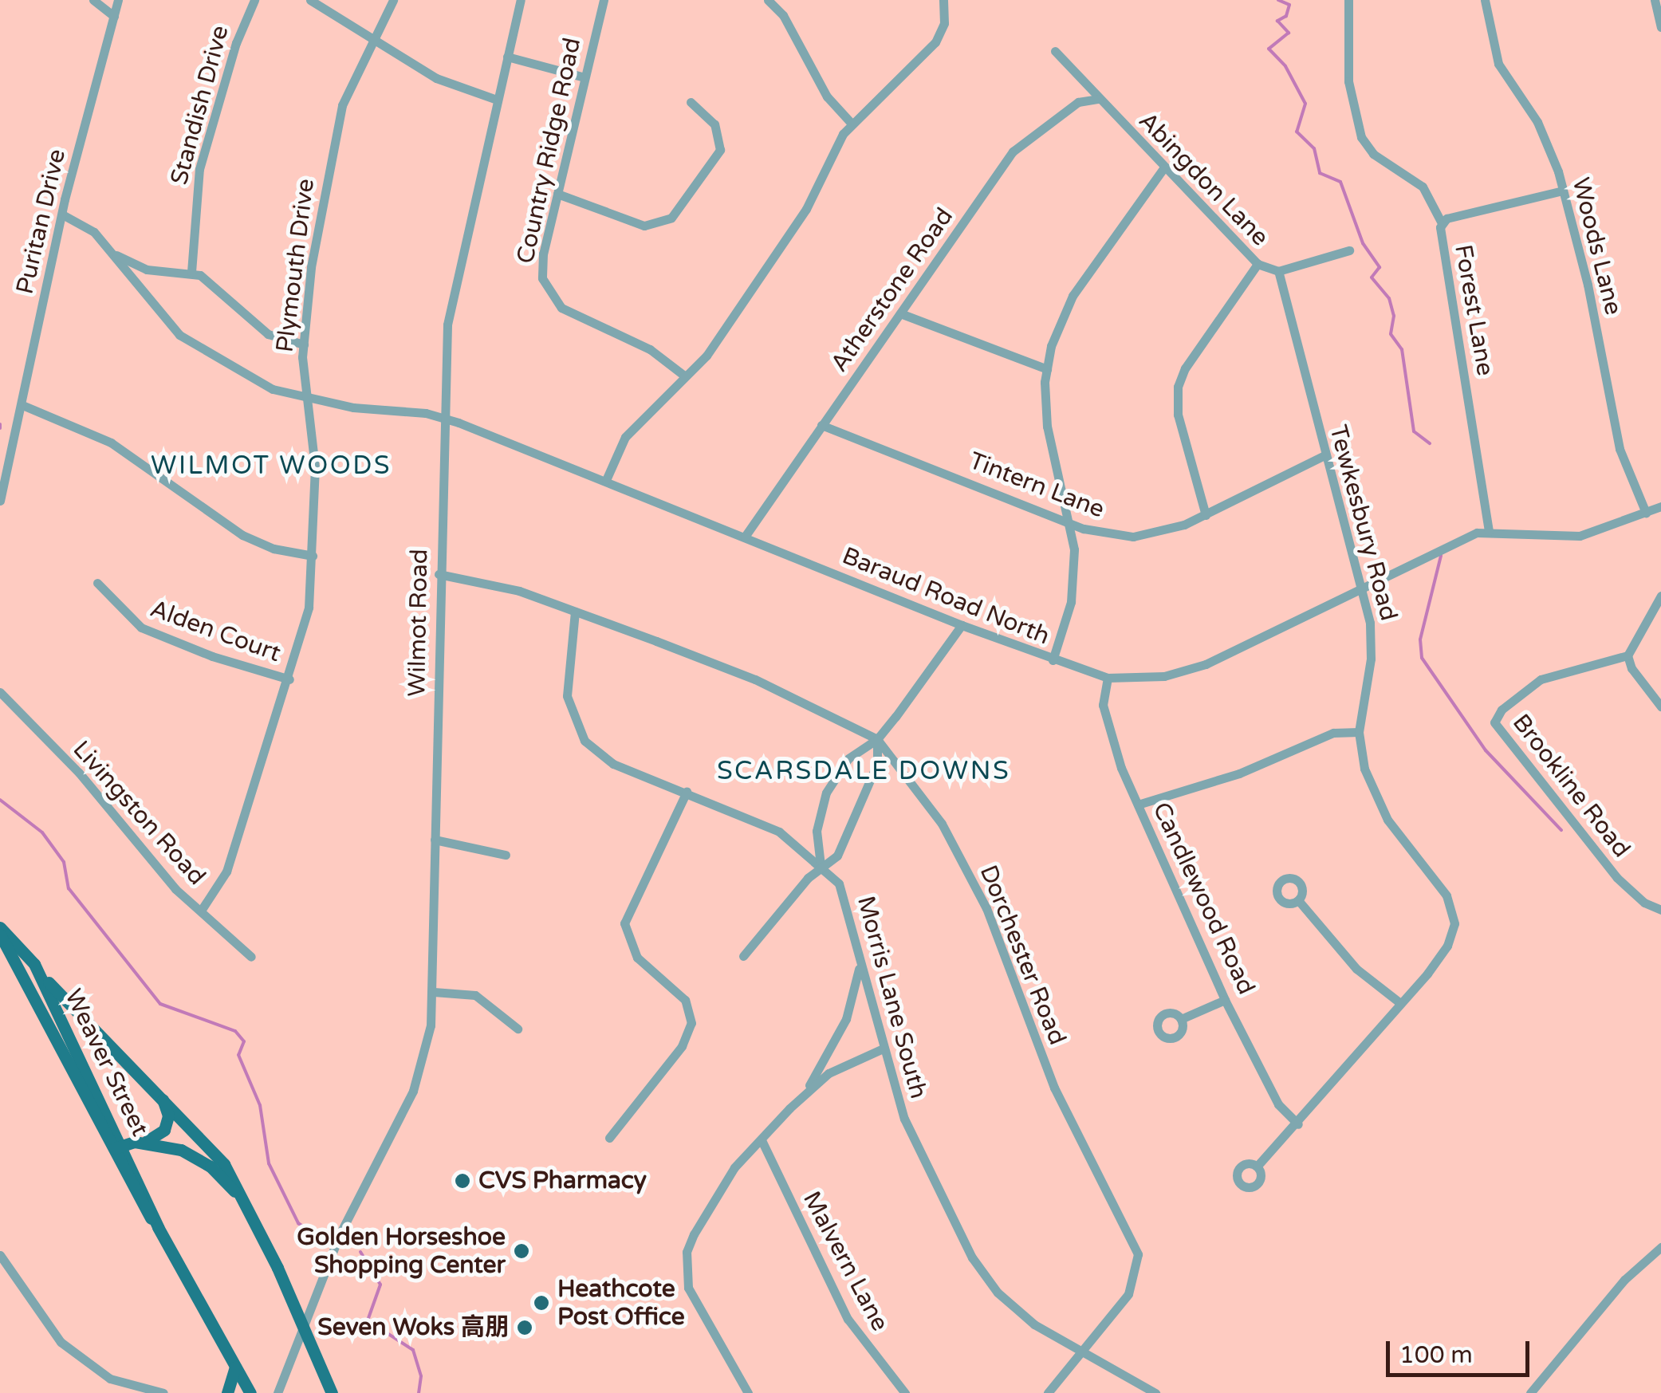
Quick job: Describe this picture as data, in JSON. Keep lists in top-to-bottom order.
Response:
{
  "streets": {
    "main road": ["Weaver Street"],
    "street": [
      "Standish Drive",
      "Country Ridge Road",
      "Abingdon Lane",
      "Puritan Drive",
      "Woods Lane",
      "Plymouth Drive",
      "Atherstone Road",
      "Forest Lane",
      "Tintern Lane",
      "Tewkesbury Road",
      "Baraud Road North",
      "Wilmot Road",
      "Alden Court",
      "Brookline Road",
      "Livingston Road",
      "Candlewood Road",
      "Dorchester Road",
      "Morris Lane South",
      "Malvern Lane"
    ]
  },
  "crossings": [
    ["Abingdon Lane", "Atherstone Road"],
    ["Abingdon Lane", "Tewkesbury Road"],
    ["Puritan Drive", "Baraud Road North"],
    ["Woods Lane", "Forest Lane"],
    ["Plymouth Drive", "Baraud Road North"],
    ["Plymouth Drive", "Alden Court"],
    ["Plymouth Drive", "Livingston Road"],
    ["Atherstone Road", "Tintern Lane"],
    ["Atherstone Road", "Baraud Road North"],
    ["Forest Lane", "Baraud Road North"],
    ["Tintern Lane", "Tewkesbury Road"],
    ["Tewkesbury Road", "Baraud Road North"],
    ["Tewkesbury Road", "Candlewood Road"],
    ["Baraud Road North", "Wilmot Road"],
    ["Baraud Road North", "Candlewood Road"],
    ["Wilmot Road", "Dorchester Road"],
    ["Dorchester Road", "Morris Lane South"]
  ],
  "districts": ["WILMOT WOODS", "SCARSDALE DOWNS"],
  "places": [
    "CVS Pharmacy",
    "Golden Horseshoe Shopping Center",
    "Heathcote Post Office",
    "Seven Woks 高朋"
  ],
  "scale_bar": "100 m"
}
